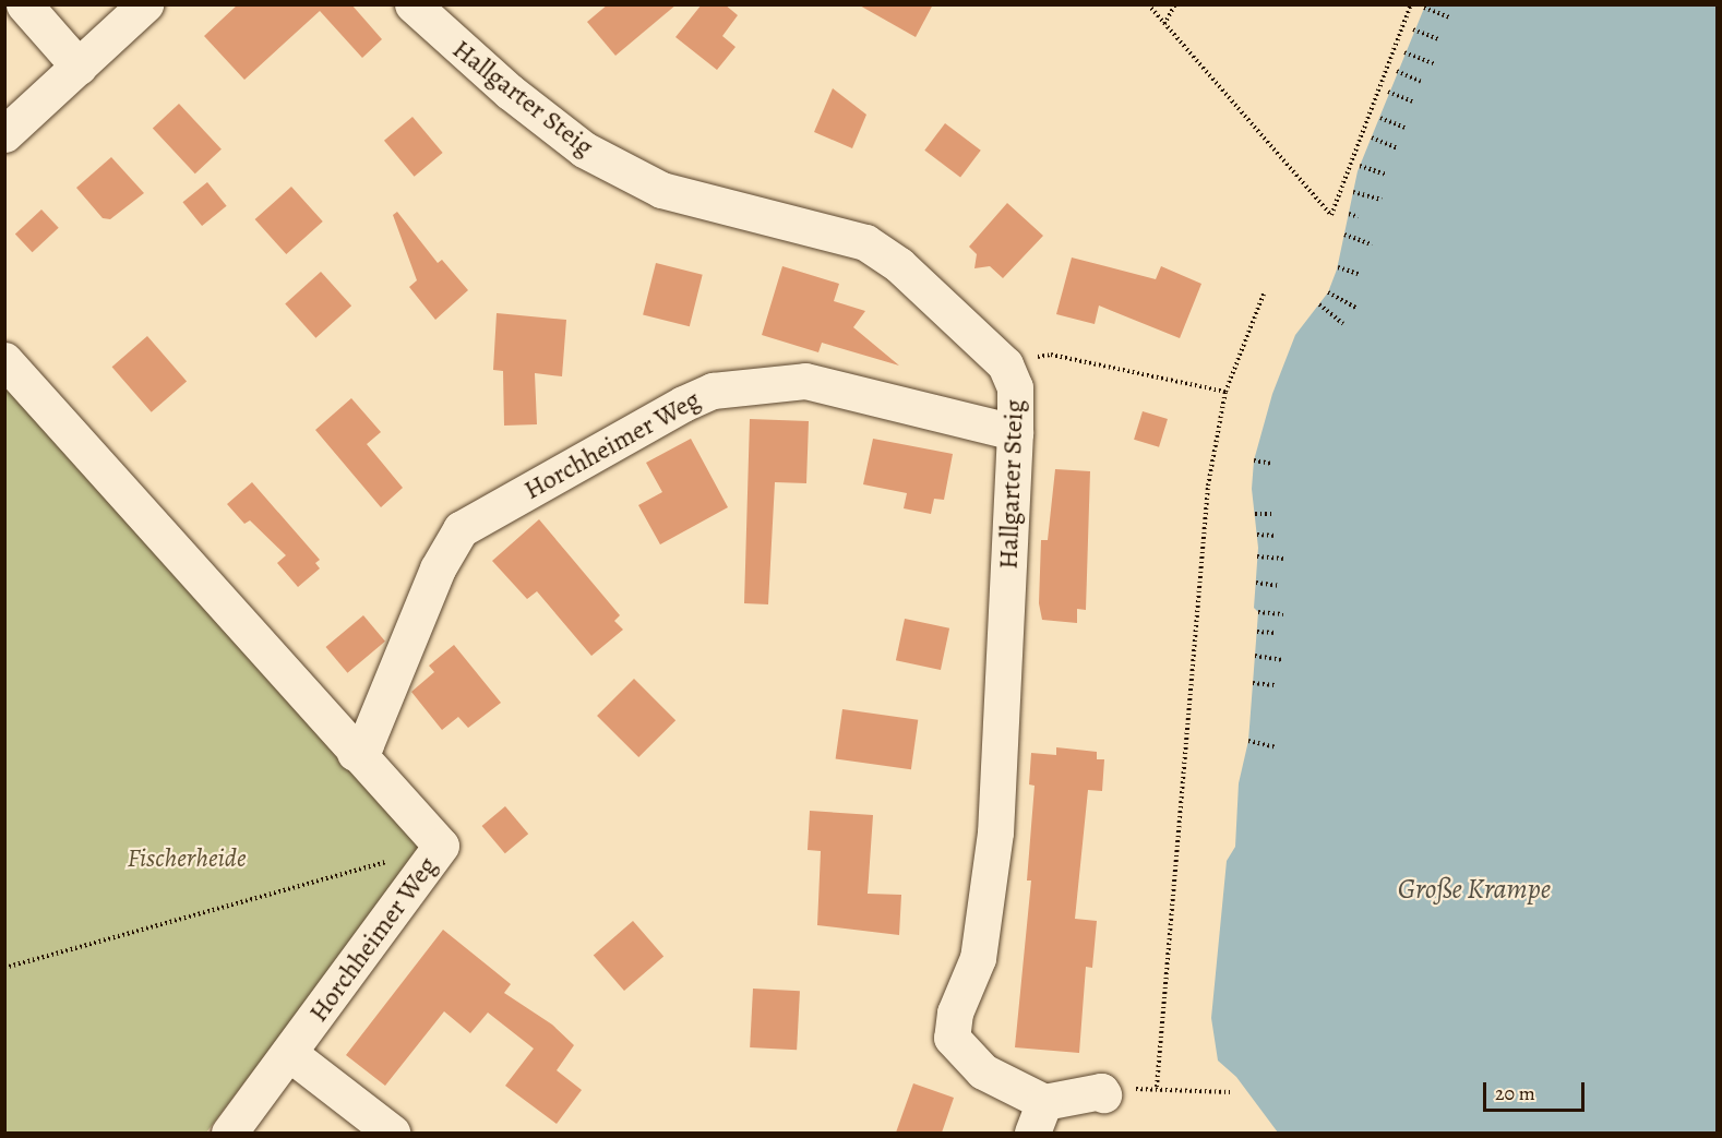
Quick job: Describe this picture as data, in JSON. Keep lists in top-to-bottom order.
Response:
{
  "streets": {
    "street": ["Hallgarter Steig", "Horchheimer Weg"]
  },
  "crossings": [
    ["Hallgarter Steig", "Horchheimer Weg"]
  ],
  "water": ["Große Krampe"],
  "parks": ["Fischerheide"],
  "scale_bar": "20 m"
}
